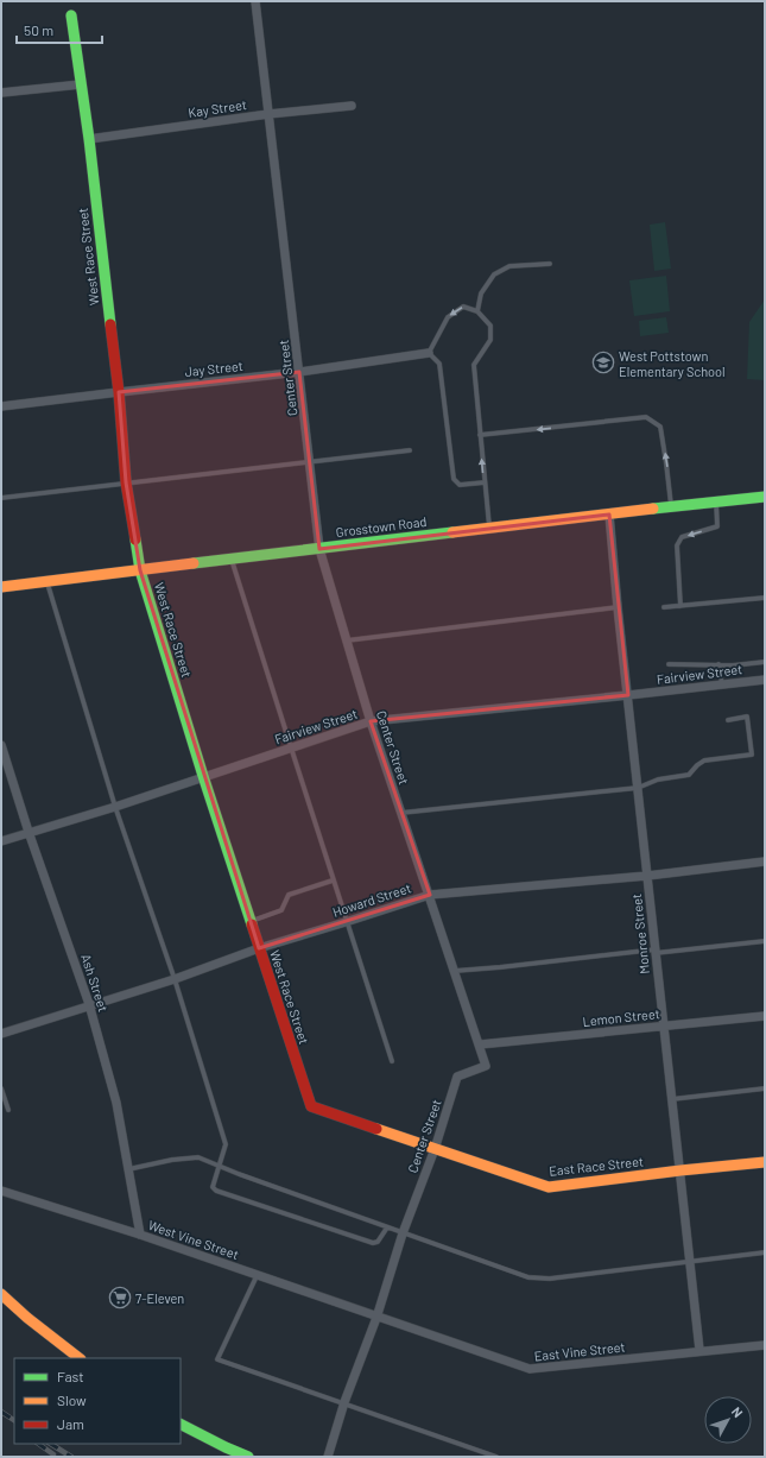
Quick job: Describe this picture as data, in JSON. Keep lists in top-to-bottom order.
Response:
{
  "streets": {
    "street": [
      "Kay Street",
      "West Race Street",
      "Jay Street",
      "Center Street",
      "Grosstown Road",
      "Fairview Street",
      "Howard Street",
      "Monroe Street",
      "Ash Street",
      "Lemon Street",
      "East Race Street",
      "West Vine Street",
      "East Vine Street"
    ]
  },
  "crossings": [
    ["Kay Street", "West Race Street"],
    ["Kay Street", "Center Street"],
    ["West Race Street", "Jay Street"],
    ["West Race Street", "Center Street"],
    ["West Race Street", "Grosstown Road"],
    ["West Race Street", "Fairview Street"],
    ["West Race Street", "Howard Street"],
    ["West Race Street", "East Race Street"],
    ["Jay Street", "Center Street"],
    ["Center Street", "Grosstown Road"],
    ["Center Street", "Fairview Street"],
    ["Center Street", "Howard Street"],
    ["Center Street", "Lemon Street"],
    ["Center Street", "East Race Street"],
    ["Center Street", "West Vine Street"],
    ["Center Street", "East Vine Street"],
    ["Grosstown Road", "Monroe Street"],
    ["Fairview Street", "Monroe Street"],
    ["Fairview Street", "Ash Street"],
    ["Howard Street", "Monroe Street"],
    ["Howard Street", "Ash Street"],
    ["Monroe Street", "Lemon Street"],
    ["Monroe Street", "East Race Street"],
    ["Monroe Street", "East Vine Street"],
    ["Ash Street", "West Vine Street"],
    ["West Vine Street", "East Vine Street"]
  ],
  "places": {
    "school or university": ["West Pottstown Elementary School"],
    "supermarket": ["7-Eleven"]
  },
  "legend": ["Fast", "Slow", "Jam"],
  "scale_bar": "50 m",
  "north": "top right"
}
